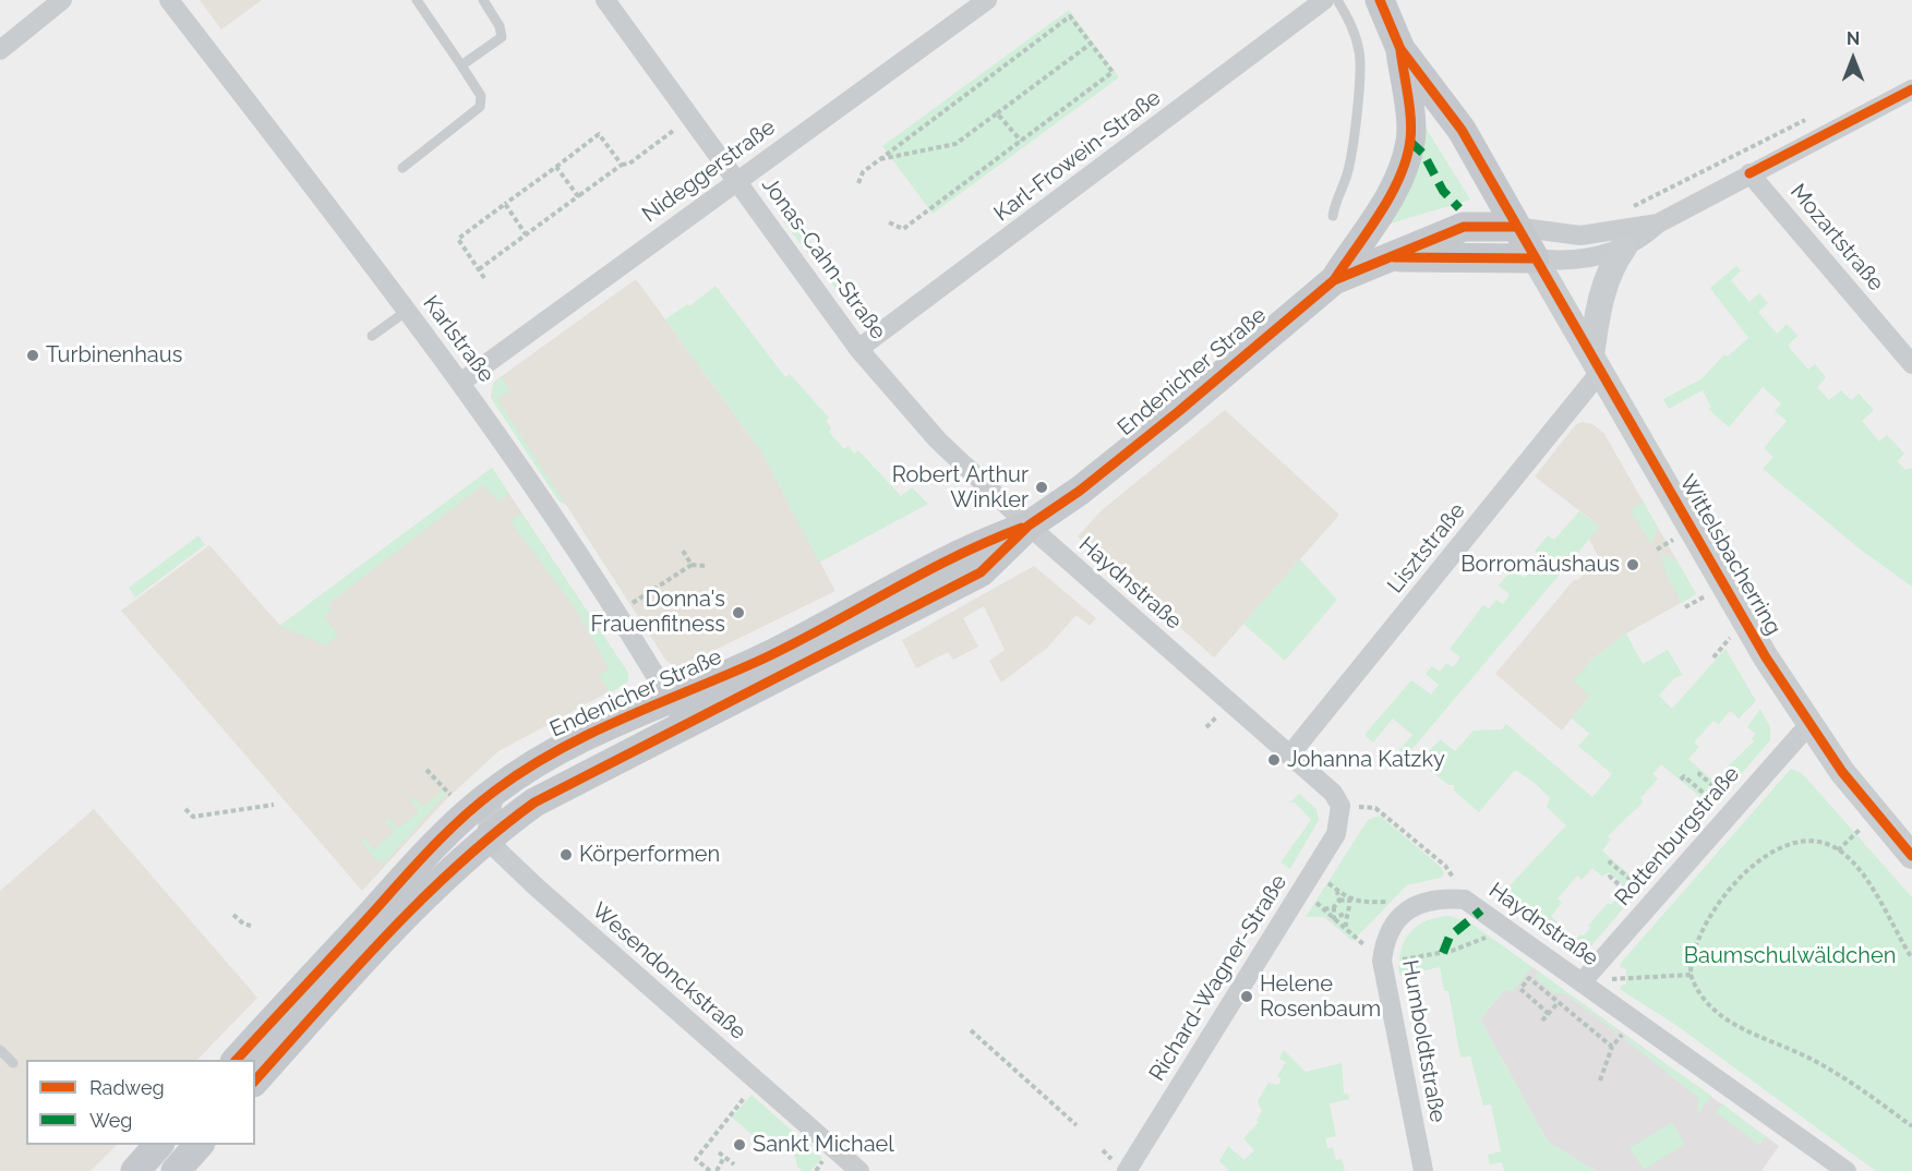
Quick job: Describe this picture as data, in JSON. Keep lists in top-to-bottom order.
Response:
{
  "streets": {
    "main road": ["Endenicher Straße"],
    "street": [
      "Karl-Frowein-Straße",
      "Nideggerstraße",
      "Mozartstraße",
      "Jonas-Cahn-Straße",
      "Karlstraße",
      "Lisztstraße",
      "Wittelsbacherring",
      "Haydnstraße",
      "Rottenburgstraße",
      "Wesendonckstraße",
      "Richard-Wagner-Straße",
      "Humboldtstraße"
    ]
  },
  "crossings": [
    ["Karl-Frowein-Straße", "Jonas-Cahn-Straße"],
    ["Nideggerstraße", "Jonas-Cahn-Straße"],
    ["Nideggerstraße", "Karlstraße"],
    ["Mozartstraße", "Endenicher Straße"],
    ["Jonas-Cahn-Straße", "Endenicher Straße"],
    ["Jonas-Cahn-Straße", "Haydnstraße"],
    ["Karlstraße", "Endenicher Straße"],
    ["Endenicher Straße", "Wittelsbacherring"],
    ["Endenicher Straße", "Haydnstraße"],
    ["Endenicher Straße", "Wesendonckstraße"],
    ["Lisztstraße", "Wittelsbacherring"],
    ["Lisztstraße", "Haydnstraße"],
    ["Wittelsbacherring", "Rottenburgstraße"],
    ["Haydnstraße", "Rottenburgstraße"],
    ["Haydnstraße", "Richard-Wagner-Straße"],
    ["Haydnstraße", "Humboldtstraße"]
  ],
  "parks": ["Baumschulwäldchen"],
  "places": [
    "Turbinenhaus",
    "Robert Arthur Winkler",
    "Borromäushaus",
    "Donna's Frauenfitness",
    "Johanna Katzky",
    "Körperformen",
    "Helene Rosenbaum",
    "Sankt Michael"
  ],
  "legend": ["Radweg", "Weg"],
  "north": "top"
}
